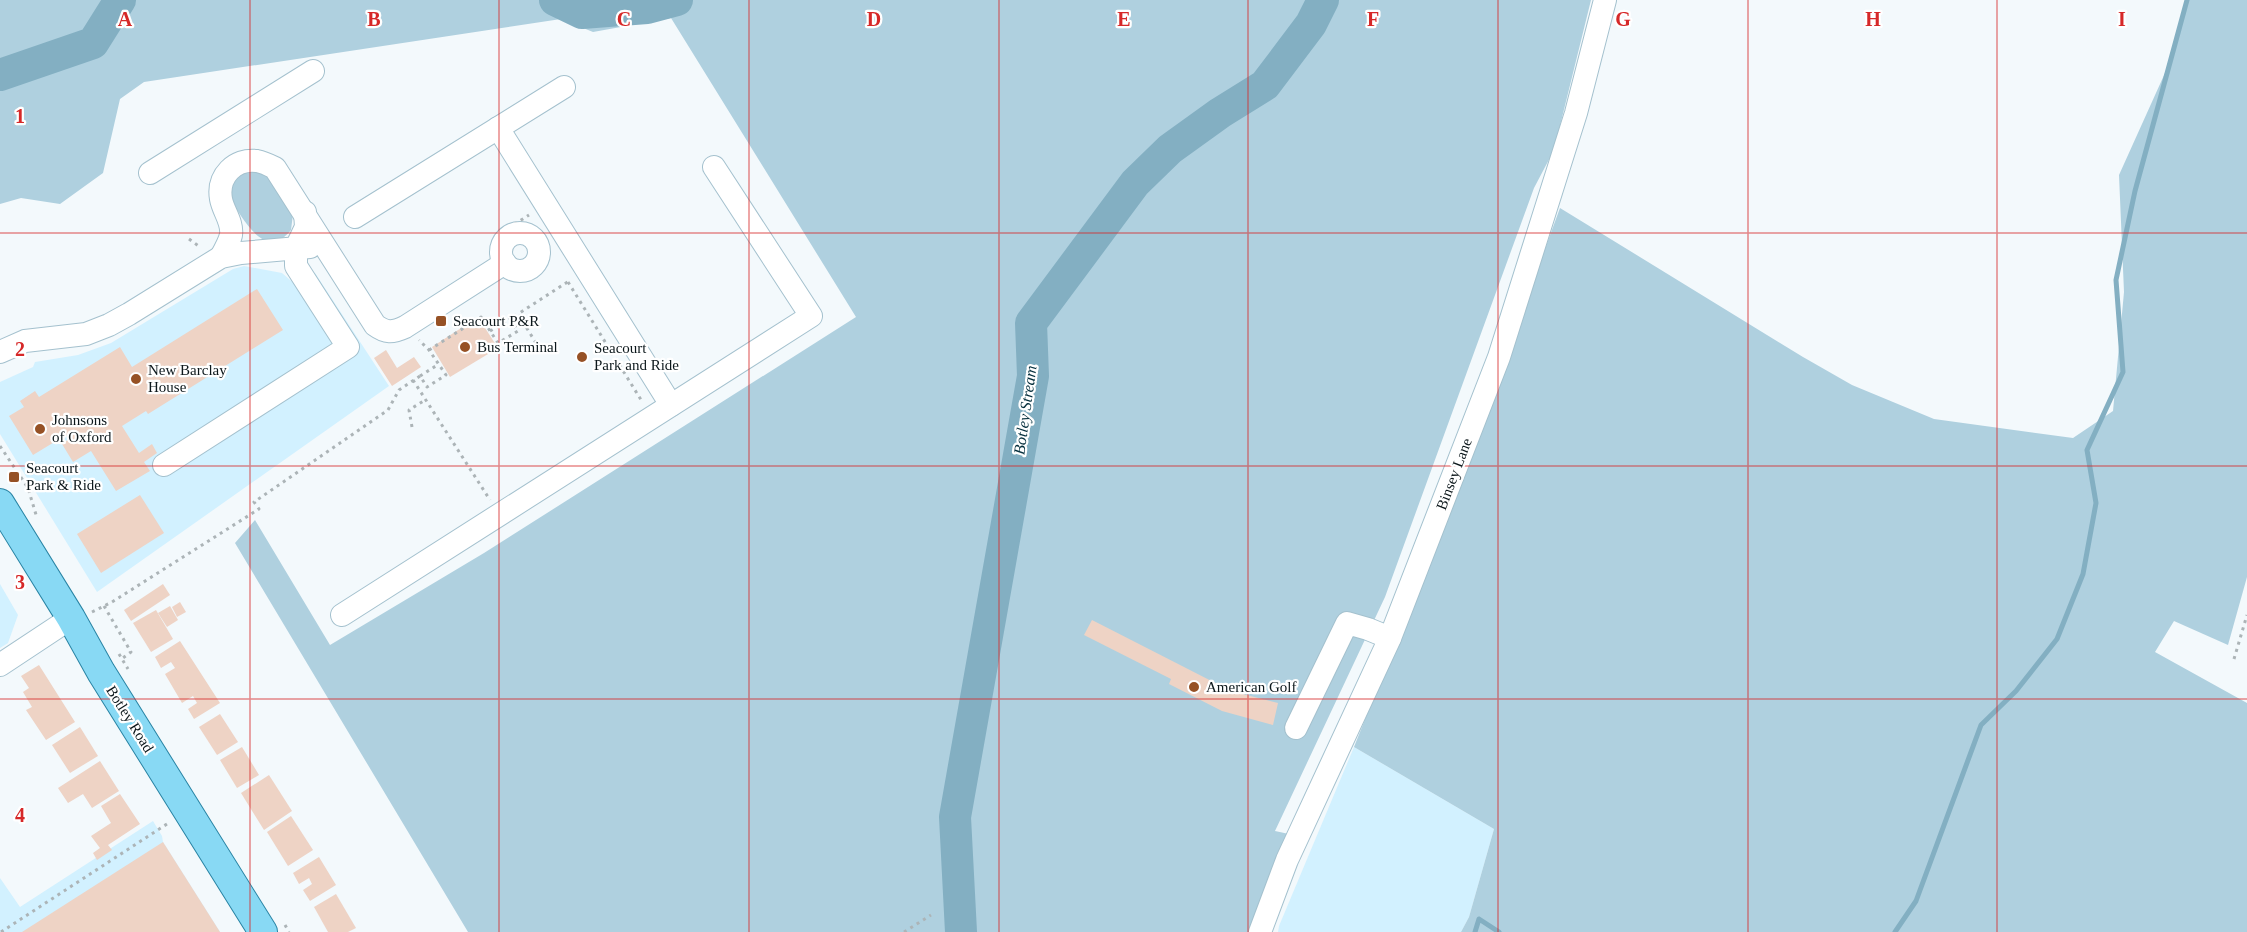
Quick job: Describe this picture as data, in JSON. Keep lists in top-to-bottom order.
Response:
{
  "streets": {
    "main road": ["Botley Road"],
    "street": ["Binsey Lane"]
  },
  "water": ["Botley Stream"],
  "places": {
    "transit": ["Seacourt P&R", "Seacourt Park & Ride"],
    "other": [
      "Bus Terminal",
      "Seacourt Park and Ride",
      "New Barclay House",
      "Johnsons of Oxford",
      "American Golf"
    ]
  },
  "grid": {
    "columns": [
      "A",
      "B",
      "C",
      "D",
      "E",
      "F",
      "G",
      "H",
      "I"
    ],
    "rows": [
      "1",
      "2",
      "3",
      "4"
    ]
  }
}
